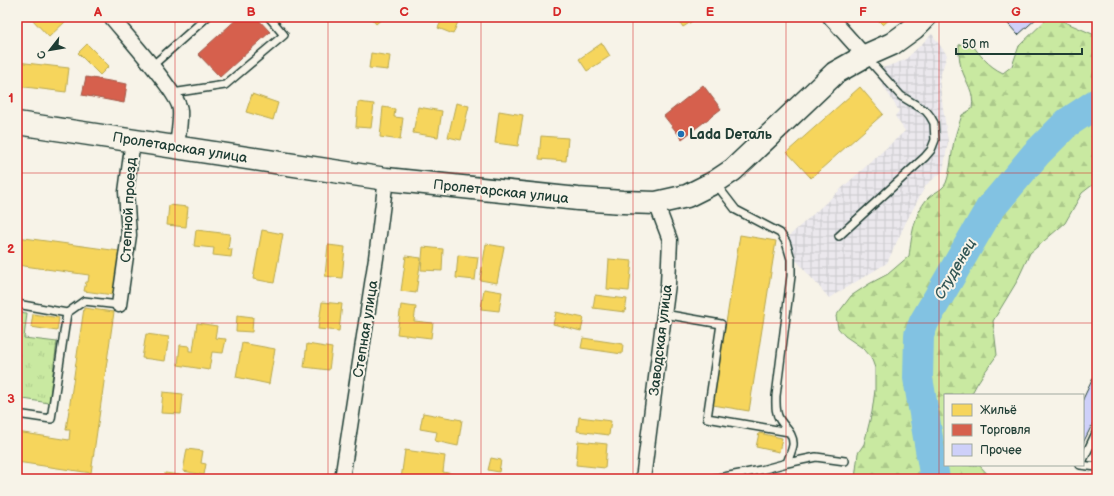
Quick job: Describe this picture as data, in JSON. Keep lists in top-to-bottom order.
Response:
{
  "streets": {
    "main road": ["Пролетарская улица"],
    "street": ["Степной проезд", "Степная улица", "Заводская улица"]
  },
  "crossings": [
    ["Пролетарская улица", "Степной проезд"],
    ["Пролетарская улица", "Степная улица"],
    ["Пролетарская улица", "Заводская улица"]
  ],
  "water": ["Студенец"],
  "places": ["Lada Dеталь"],
  "legend": ["Жильё", "Торговля", "Прочее"],
  "scale_bar": "50 m",
  "north": "bottom left",
  "grid": {
    "columns": [
      "A",
      "B",
      "C",
      "D",
      "E",
      "F",
      "G"
    ],
    "rows": ["1", "2", "3"]
  }
}
